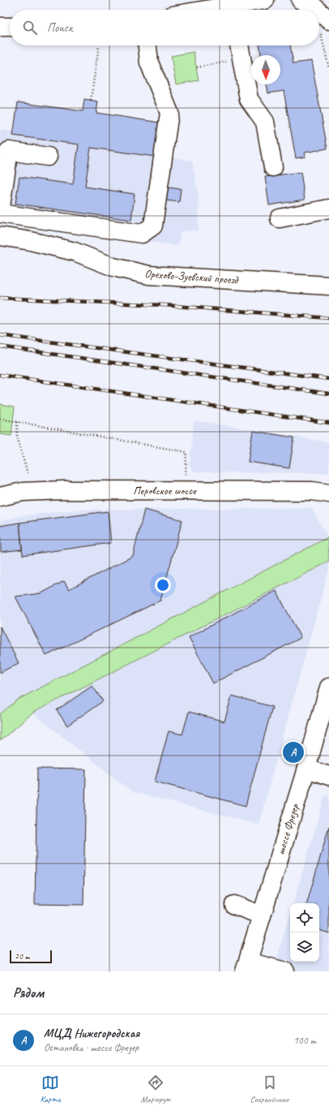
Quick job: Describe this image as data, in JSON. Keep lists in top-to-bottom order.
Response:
{
  "streets": {
    "street": ["Орехово-Зуевский проезд", "Перовское шоссе", "шоссе Фрезер"]
  },
  "scale_bar": "20 m",
  "north": "bottom",
  "page": {
    "search": "Поиск",
    "pins": "A",
    "scale": "20 m",
    "heading": "Рядом",
    "list": [
      {
        "mark": "A",
        "name": "МЦД Нижегородская",
        "note": "Остановка · шоссе Фрезер",
        "value": "100 m"
      }
    ],
    "nav": ["Карта", "Маршрут", "Сохранённые"]
  }
}
